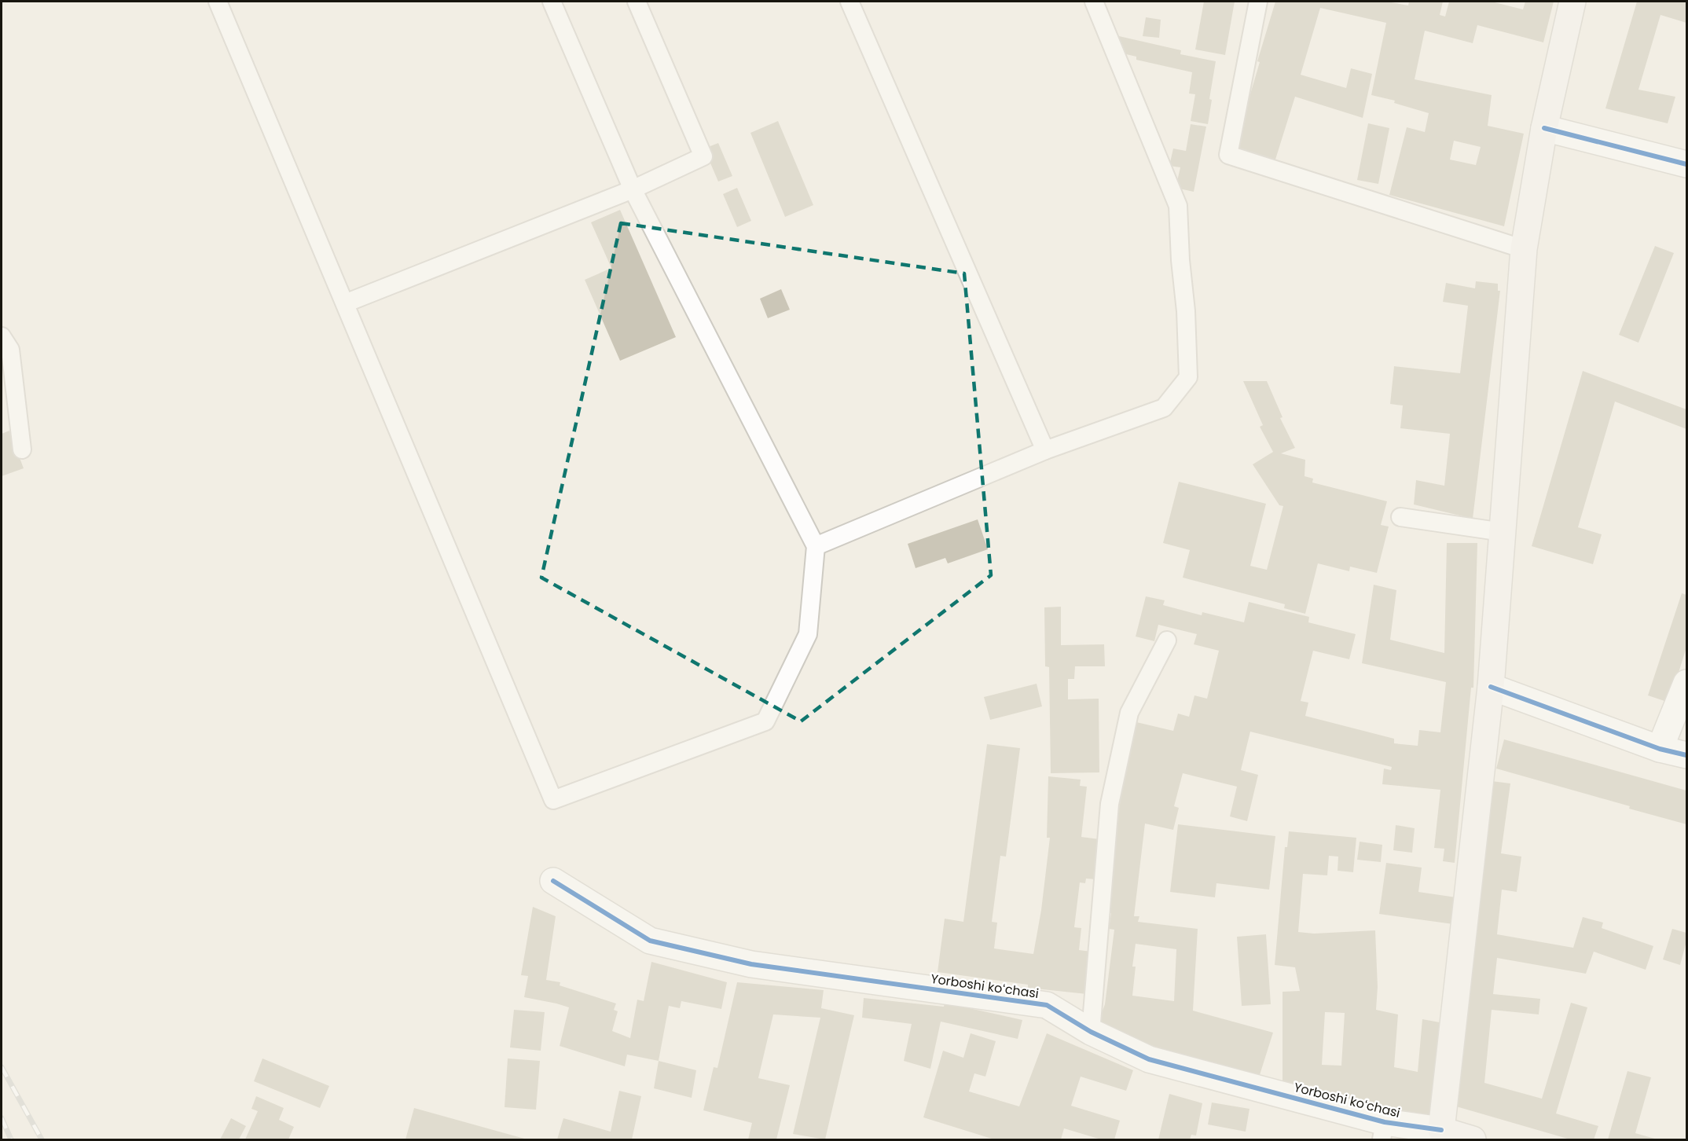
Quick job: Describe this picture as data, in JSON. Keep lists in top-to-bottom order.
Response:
{
  "streets": {
    "street": ["Yorboshi koʻchasi"]
  }
}
